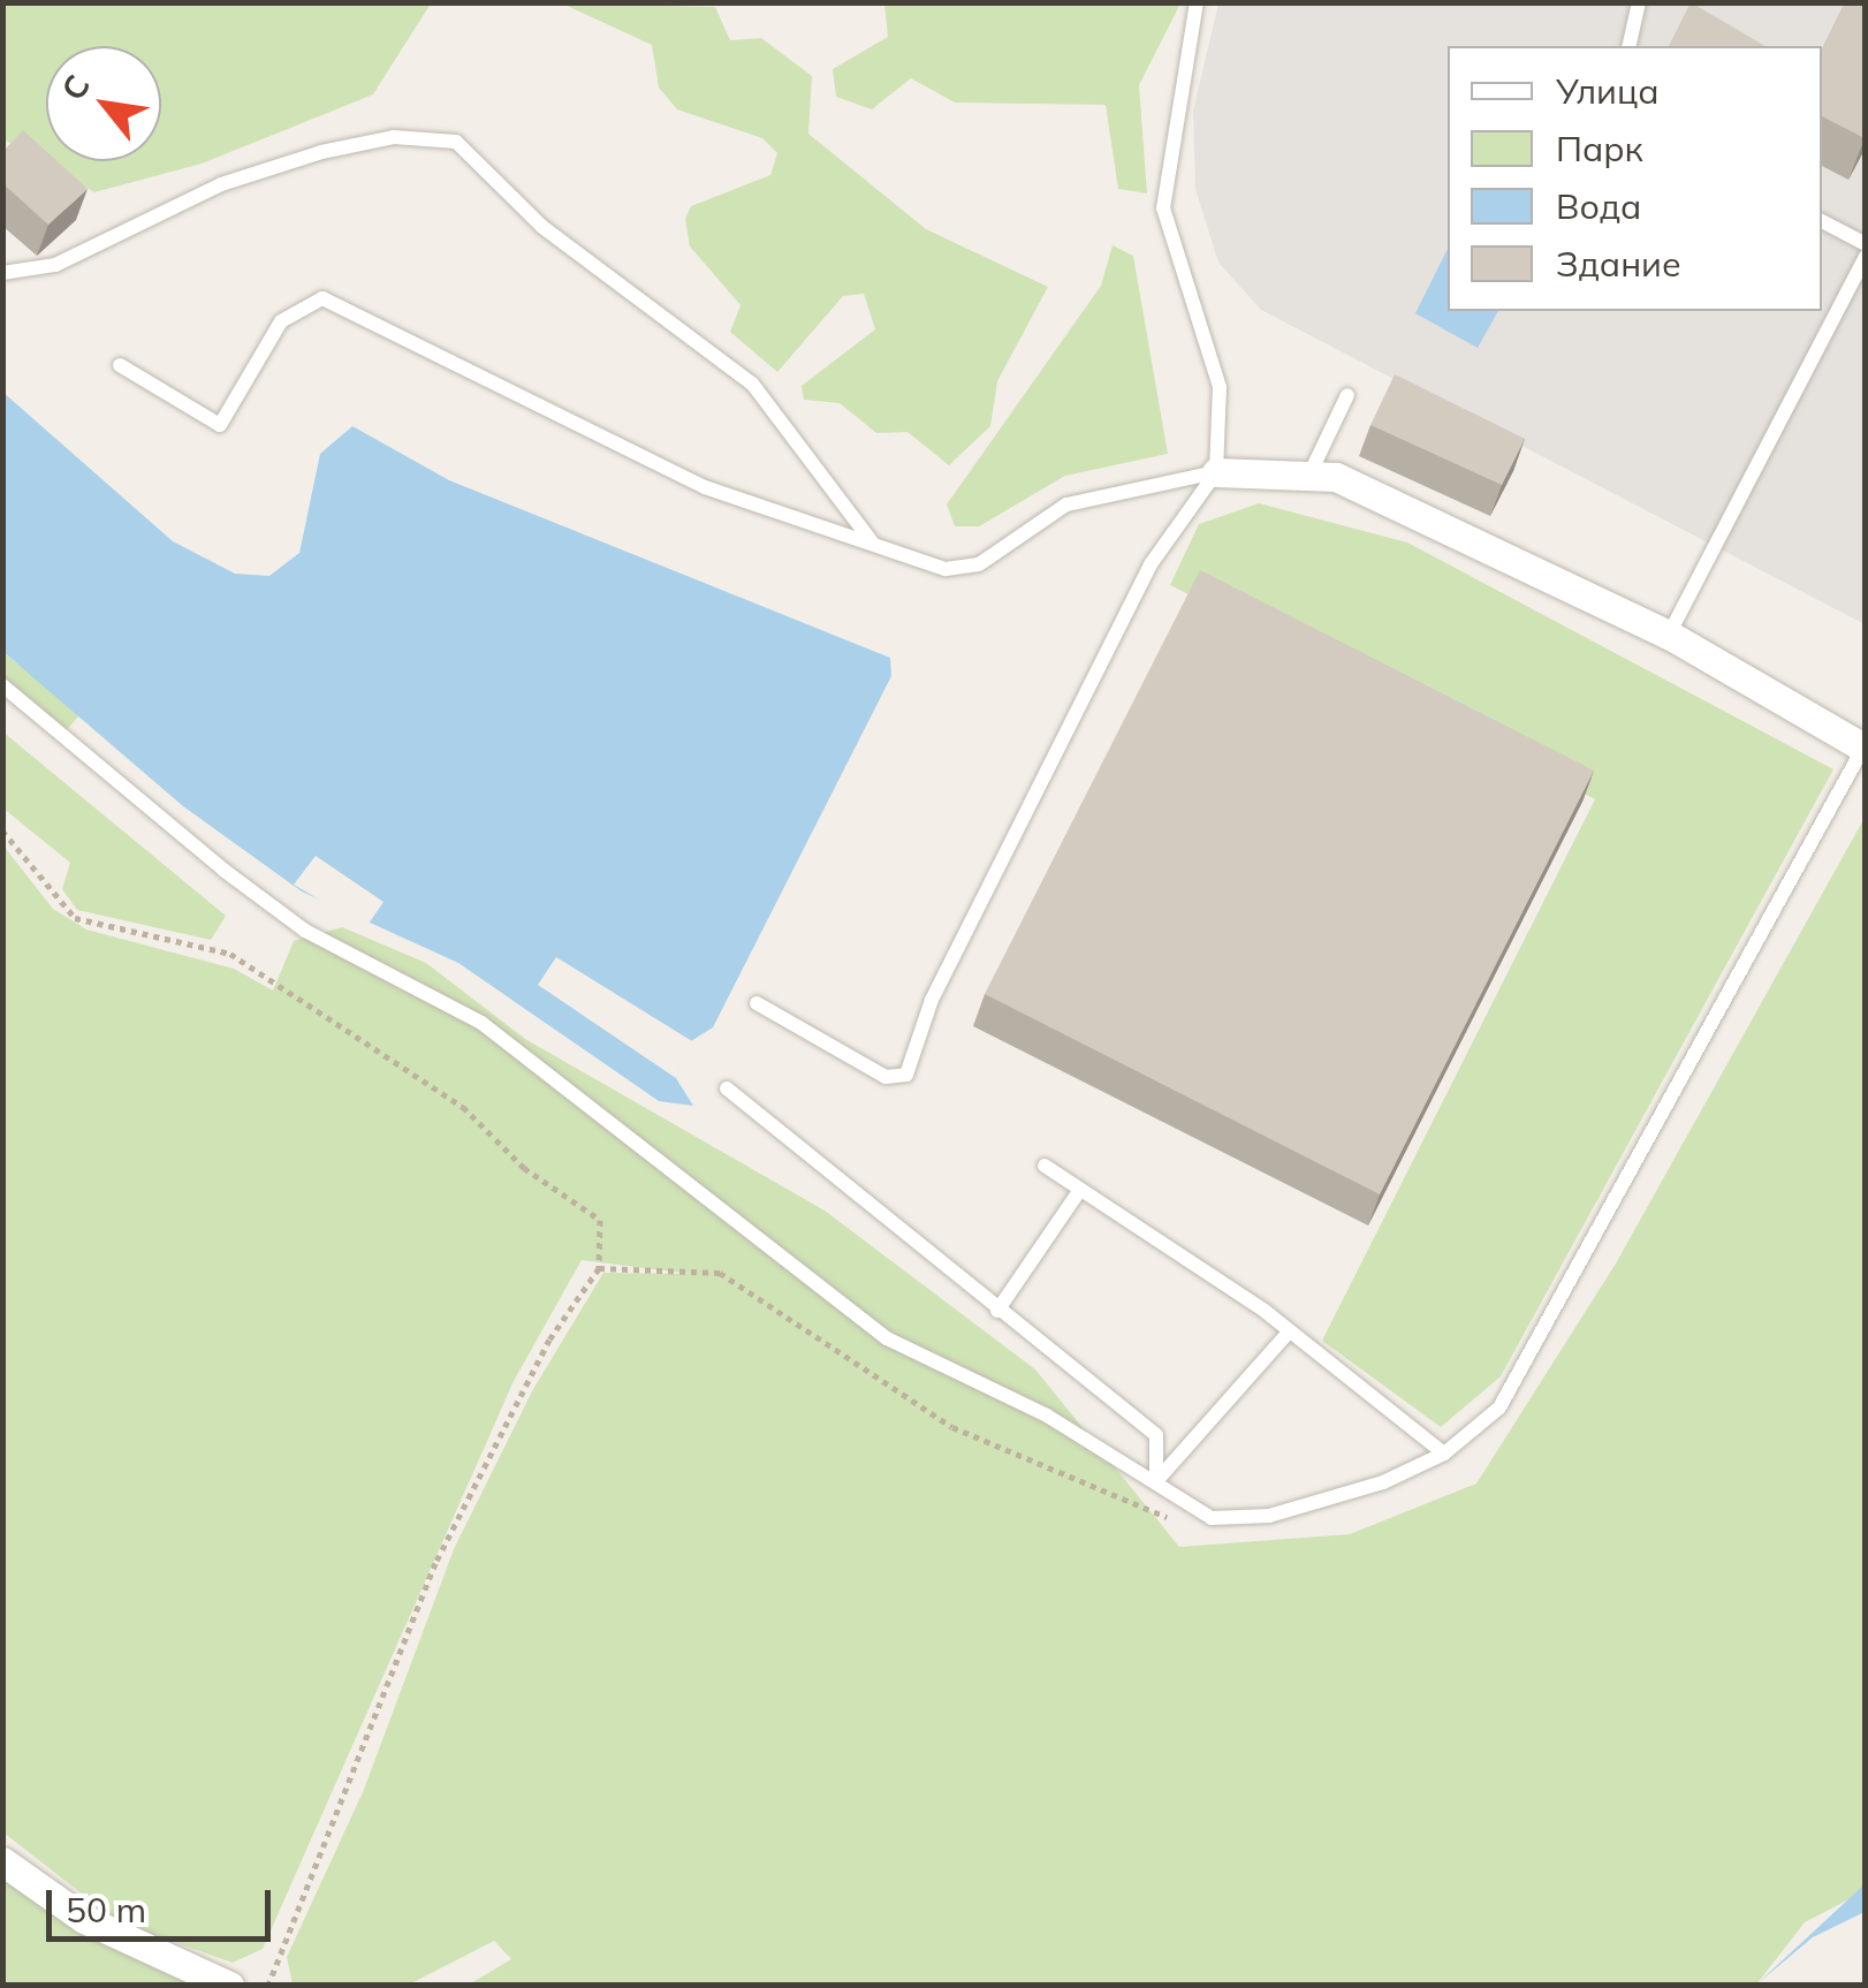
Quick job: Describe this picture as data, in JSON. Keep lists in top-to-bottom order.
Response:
{
  "legend": [
    "Улица",
    "Парк",
    "Вода",
    "Здание"
  ],
  "scale_bar": "50 m",
  "north": "top left"
}
